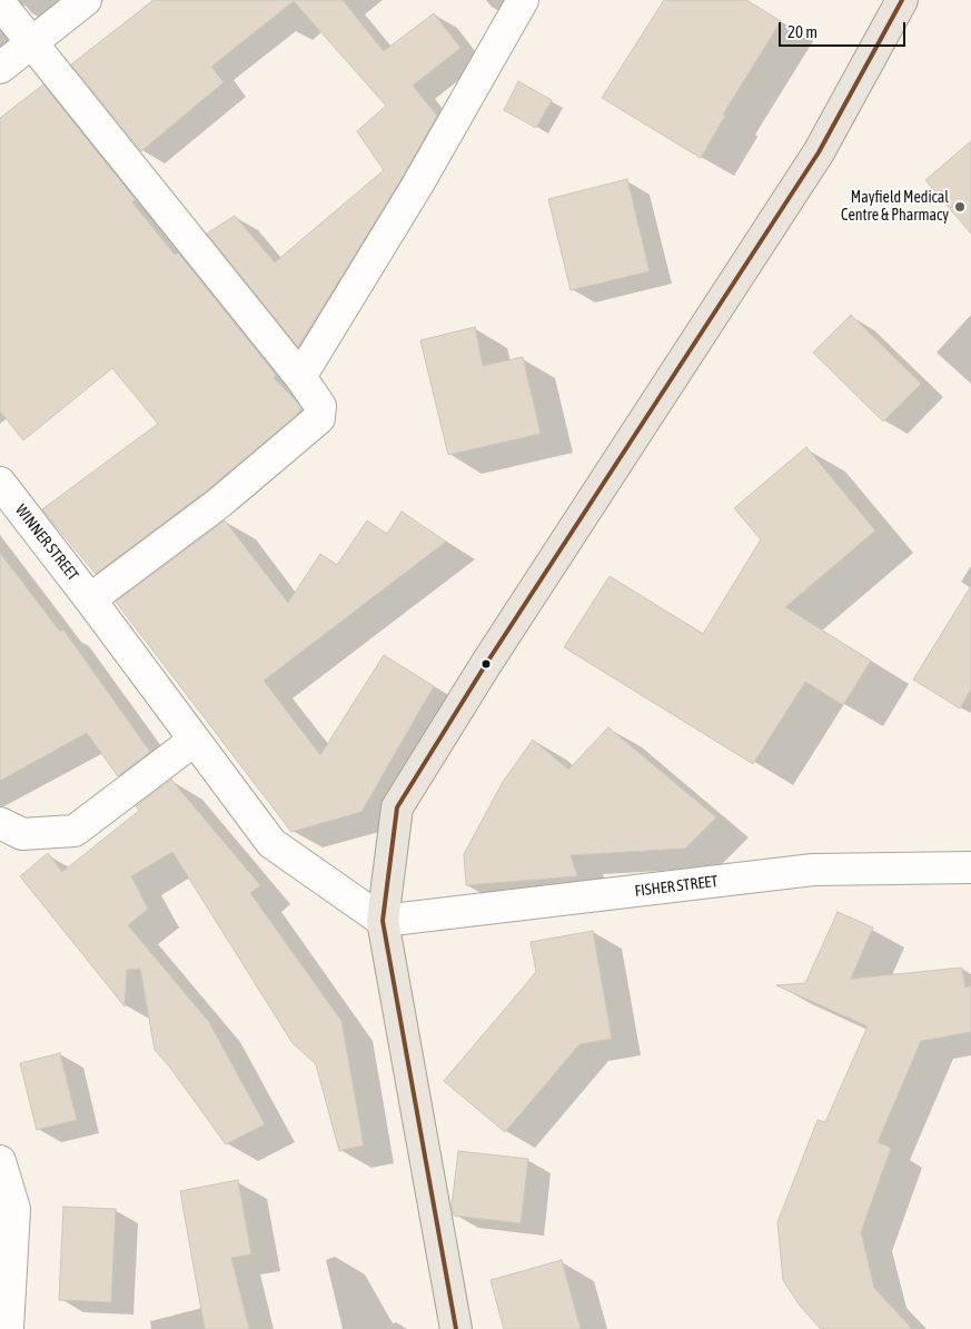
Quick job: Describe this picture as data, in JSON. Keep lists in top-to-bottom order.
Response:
{
  "streets": {
    "street": ["WINNER STREET", "FISHER STREET"]
  },
  "crossings": [
    ["WINNER STREET", "FISHER STREET"]
  ],
  "places": ["Mayfield Medical Centre & Pharmacy"],
  "scale_bar": "20 m"
}
